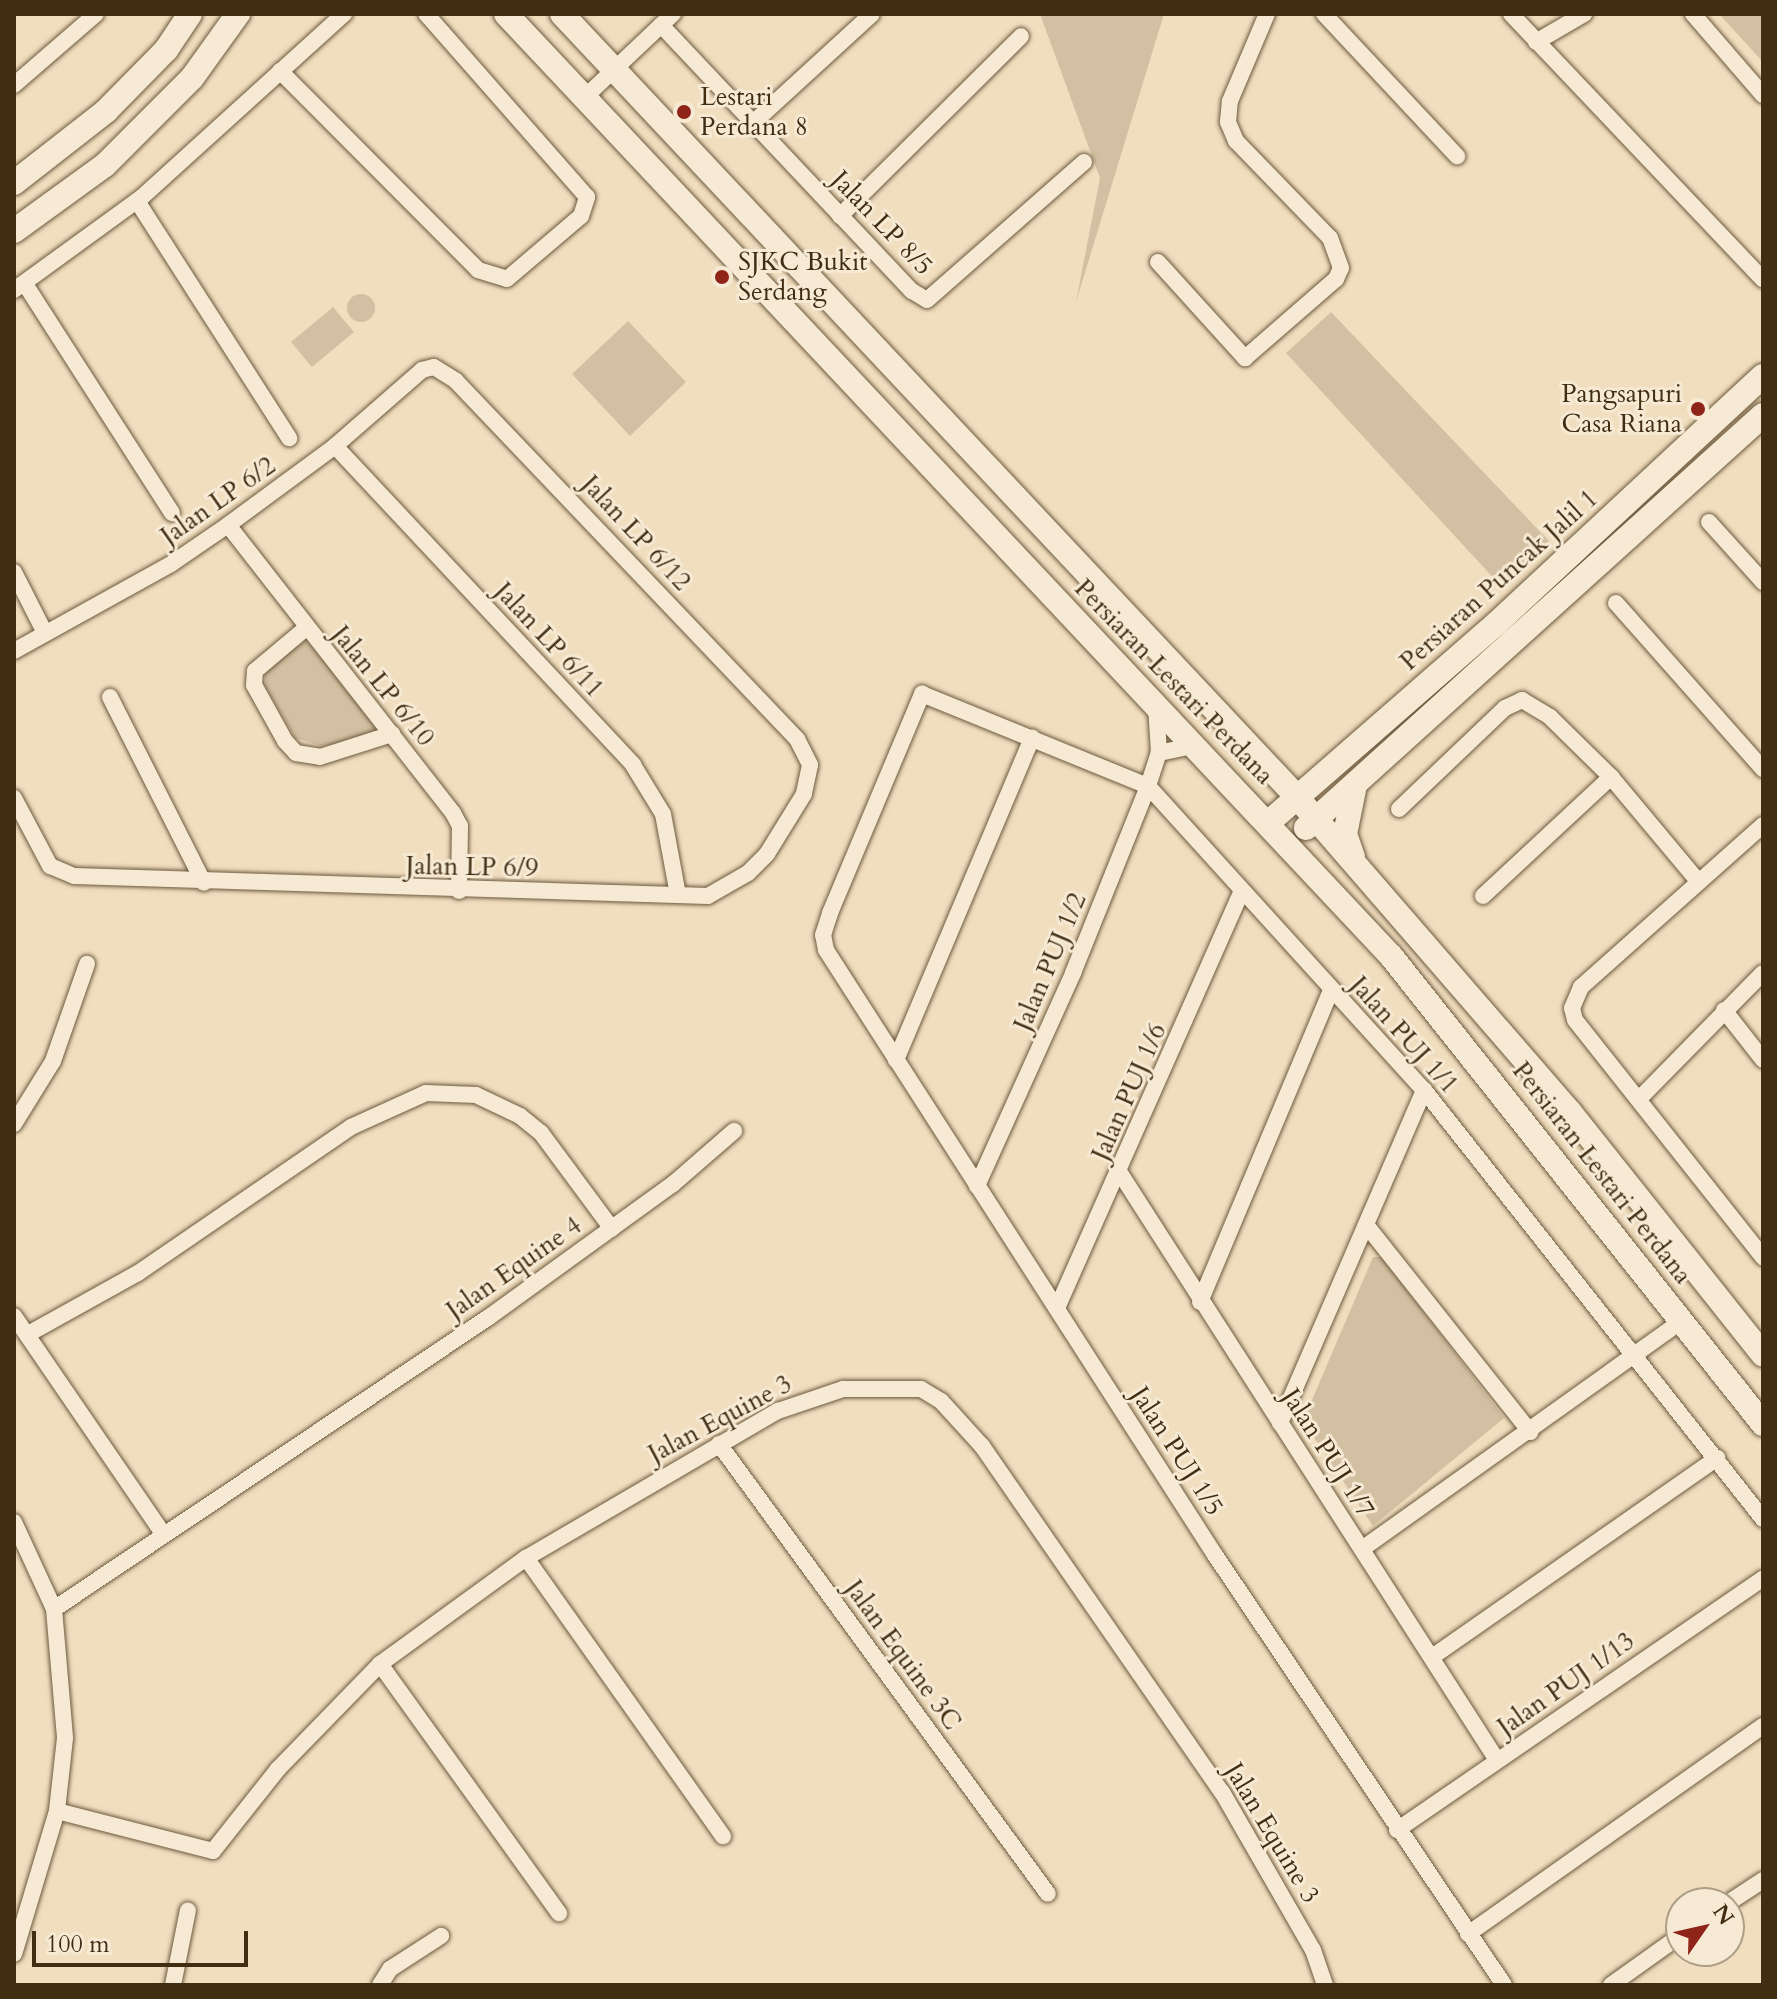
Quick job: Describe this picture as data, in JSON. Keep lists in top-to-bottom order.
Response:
{
  "streets": {
    "main road": ["Persiaran Puncak Jalil 1", "Persiaran Lestari Perdana"],
    "street": [
      "Jalan LP 8/5",
      "Jalan LP 6/2",
      "Jalan LP 6/12",
      "Jalan LP 6/11",
      "Jalan LP 6/10",
      "Jalan LP 6/9",
      "Jalan PUJ 1/2",
      "Jalan PUJ 1/1",
      "Jalan PUJ 1/6",
      "Jalan Equine 4",
      "Jalan Equine 3",
      "Jalan PUJ 1/5",
      "Jalan PUJ 1/7",
      "Jalan Equine 3C",
      "Jalan PUJ 1/13"
    ]
  },
  "crossings": [
    ["Jalan LP 6/2", "Jalan LP 6/12"],
    ["Jalan LP 6/2", "Jalan LP 6/11"],
    ["Jalan LP 6/2", "Jalan LP 6/10"],
    ["Jalan LP 6/12", "Jalan LP 6/9"],
    ["Persiaran Puncak Jalil 1", "Persiaran Lestari Perdana"],
    ["Jalan LP 6/11", "Jalan LP 6/9"],
    ["Persiaran Lestari Perdana", "Jalan PUJ 1/2"],
    ["Jalan LP 6/10", "Jalan LP 6/9"],
    ["Jalan PUJ 1/2", "Jalan PUJ 1/1"],
    ["Jalan PUJ 1/2", "Jalan PUJ 1/5"],
    ["Jalan PUJ 1/1", "Jalan PUJ 1/6"],
    ["Jalan PUJ 1/1", "Jalan PUJ 1/5"],
    ["Jalan PUJ 1/6", "Jalan PUJ 1/5"],
    ["Jalan PUJ 1/6", "Jalan PUJ 1/7"],
    ["Jalan Equine 3", "Jalan Equine 3C"],
    ["Jalan PUJ 1/5", "Jalan PUJ 1/13"],
    ["Jalan PUJ 1/7", "Jalan PUJ 1/13"]
  ],
  "places": ["Lestari Perdana 8", "SJKC Bukit Serdang", "Pangsapuri Casa Riana"],
  "scale_bar": "100 m",
  "north": "top right"
}
